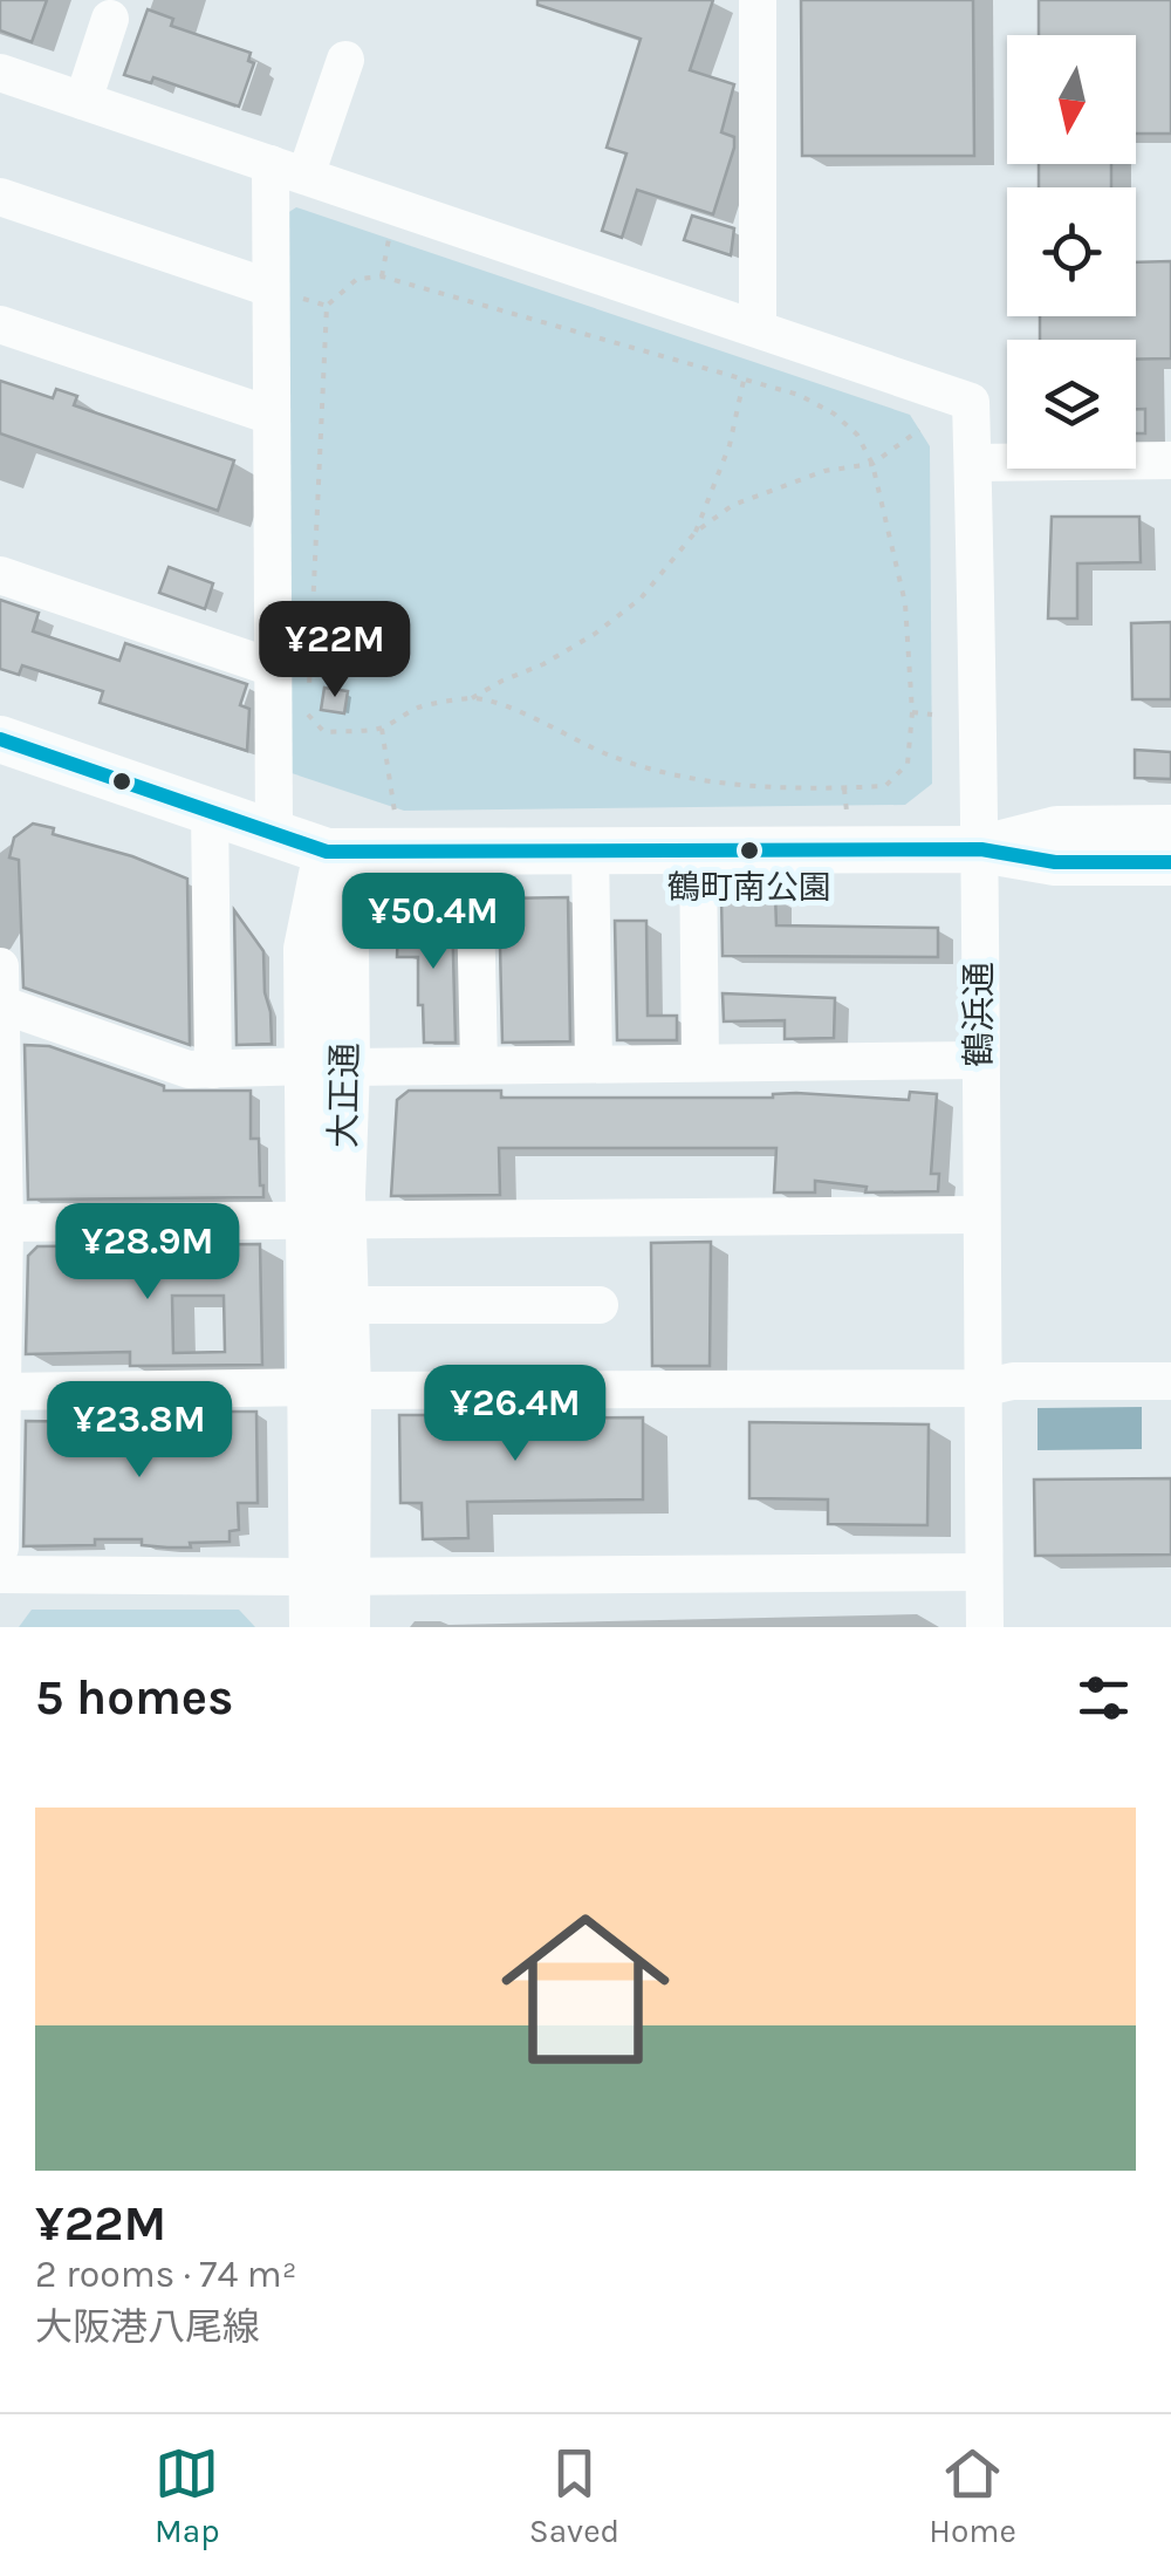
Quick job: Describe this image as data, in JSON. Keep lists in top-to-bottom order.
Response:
{
  "streets": {
    "main road": ["大正通"],
    "street": ["鶴浜通"]
  },
  "places": ["鶴町南公園"],
  "north": "bottom",
  "page": {
    "price": [
      "¥22M",
      "¥50.4M",
      "¥28.9M",
      "¥26.4M",
      "¥23.8M"
    ],
    "heading": "5 homes",
    "list": [
      {
        "name": "¥22M",
        "note": "2 rooms · 74 m² · 大阪港八尾線"
      }
    ],
    "tabs": ["Map", "Saved", "Home"]
  }
}
